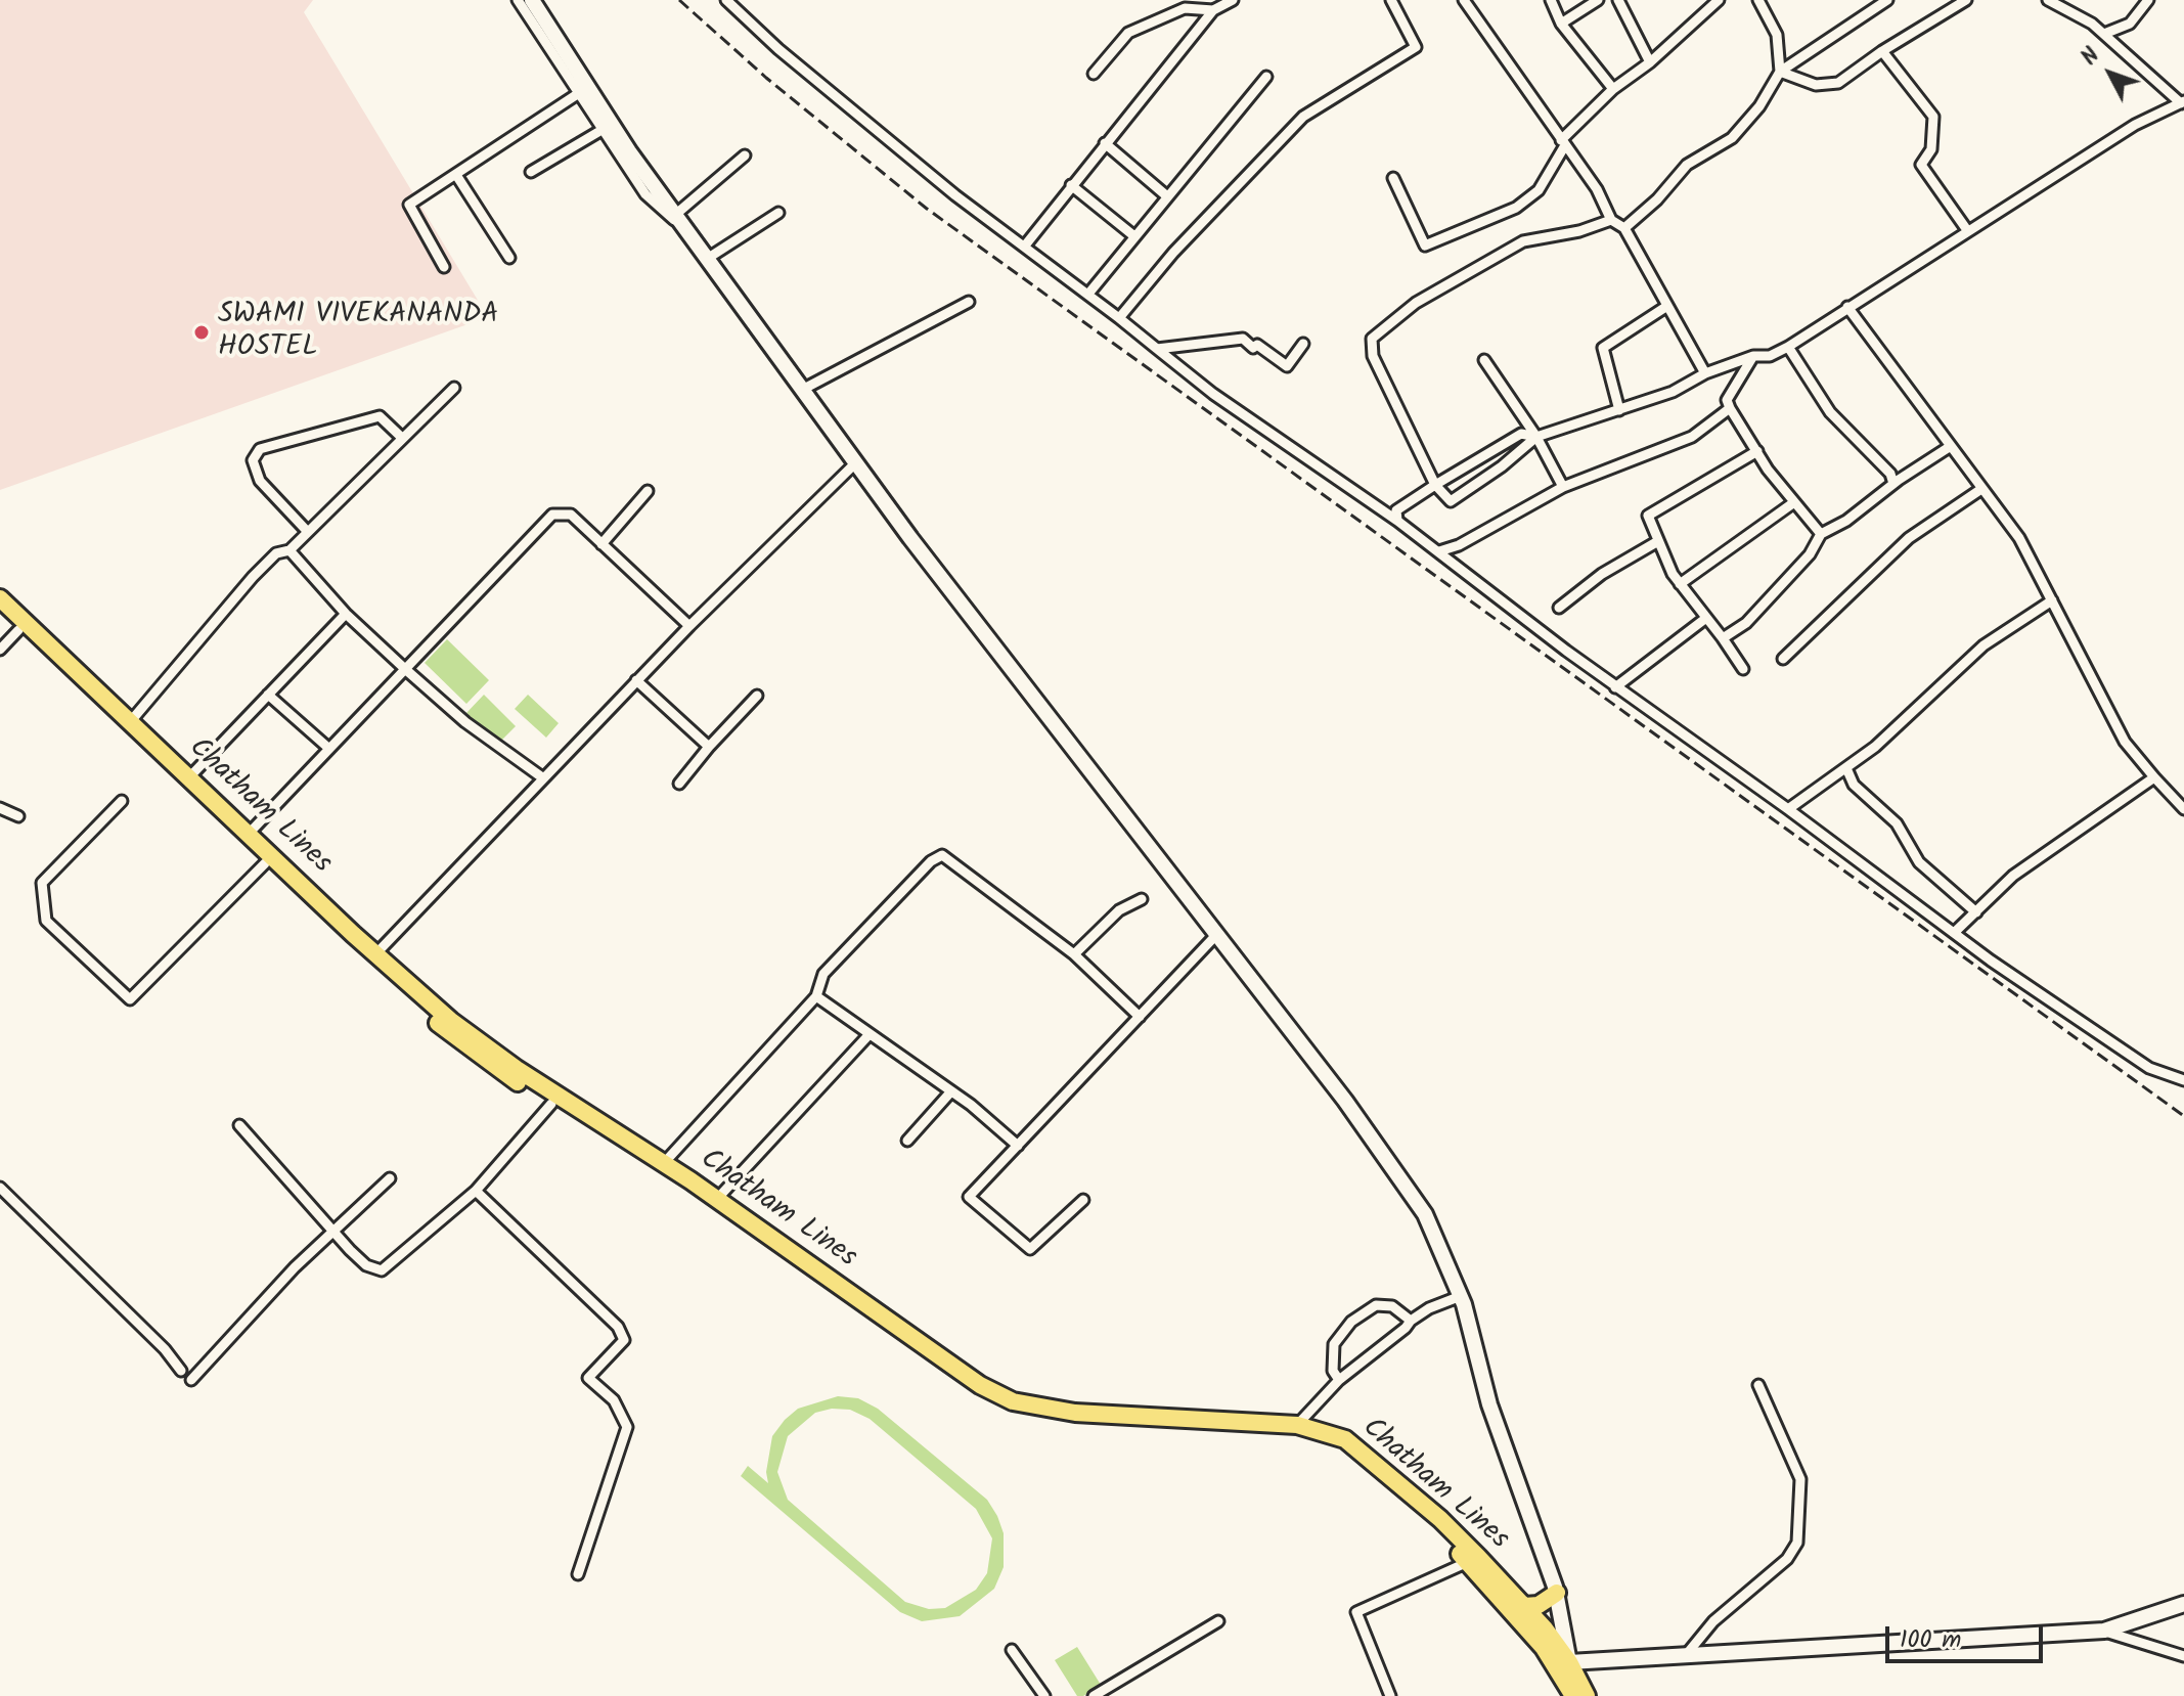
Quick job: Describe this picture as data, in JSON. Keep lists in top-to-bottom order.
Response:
{
  "streets": {
    "highway": ["Chatham Lines"]
  },
  "places": ["SWAMI VIVEKANANDA HOSTEL"],
  "scale_bar": "100 m",
  "north": "top left"
}
